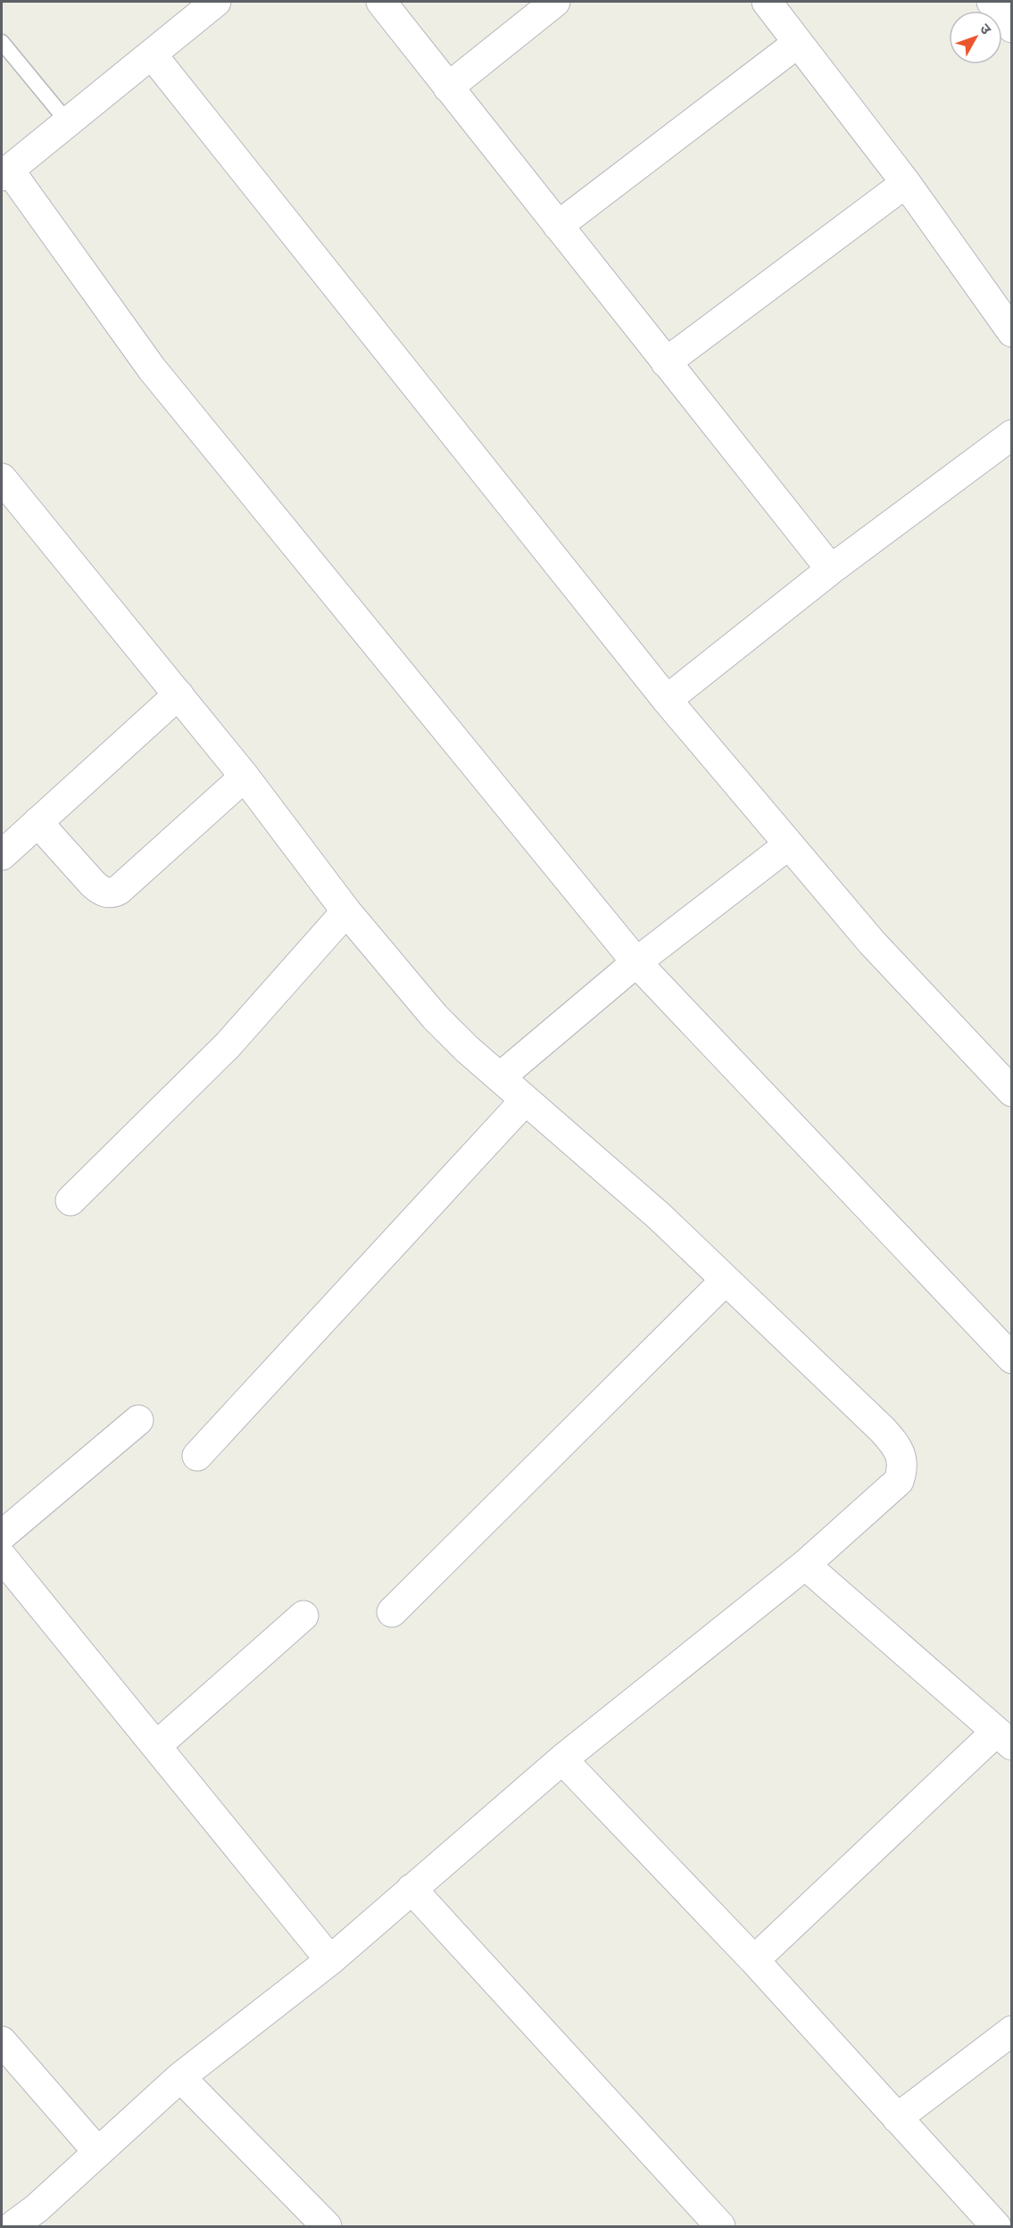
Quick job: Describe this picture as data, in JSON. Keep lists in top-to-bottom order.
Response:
{
  "north": "top right"
}
